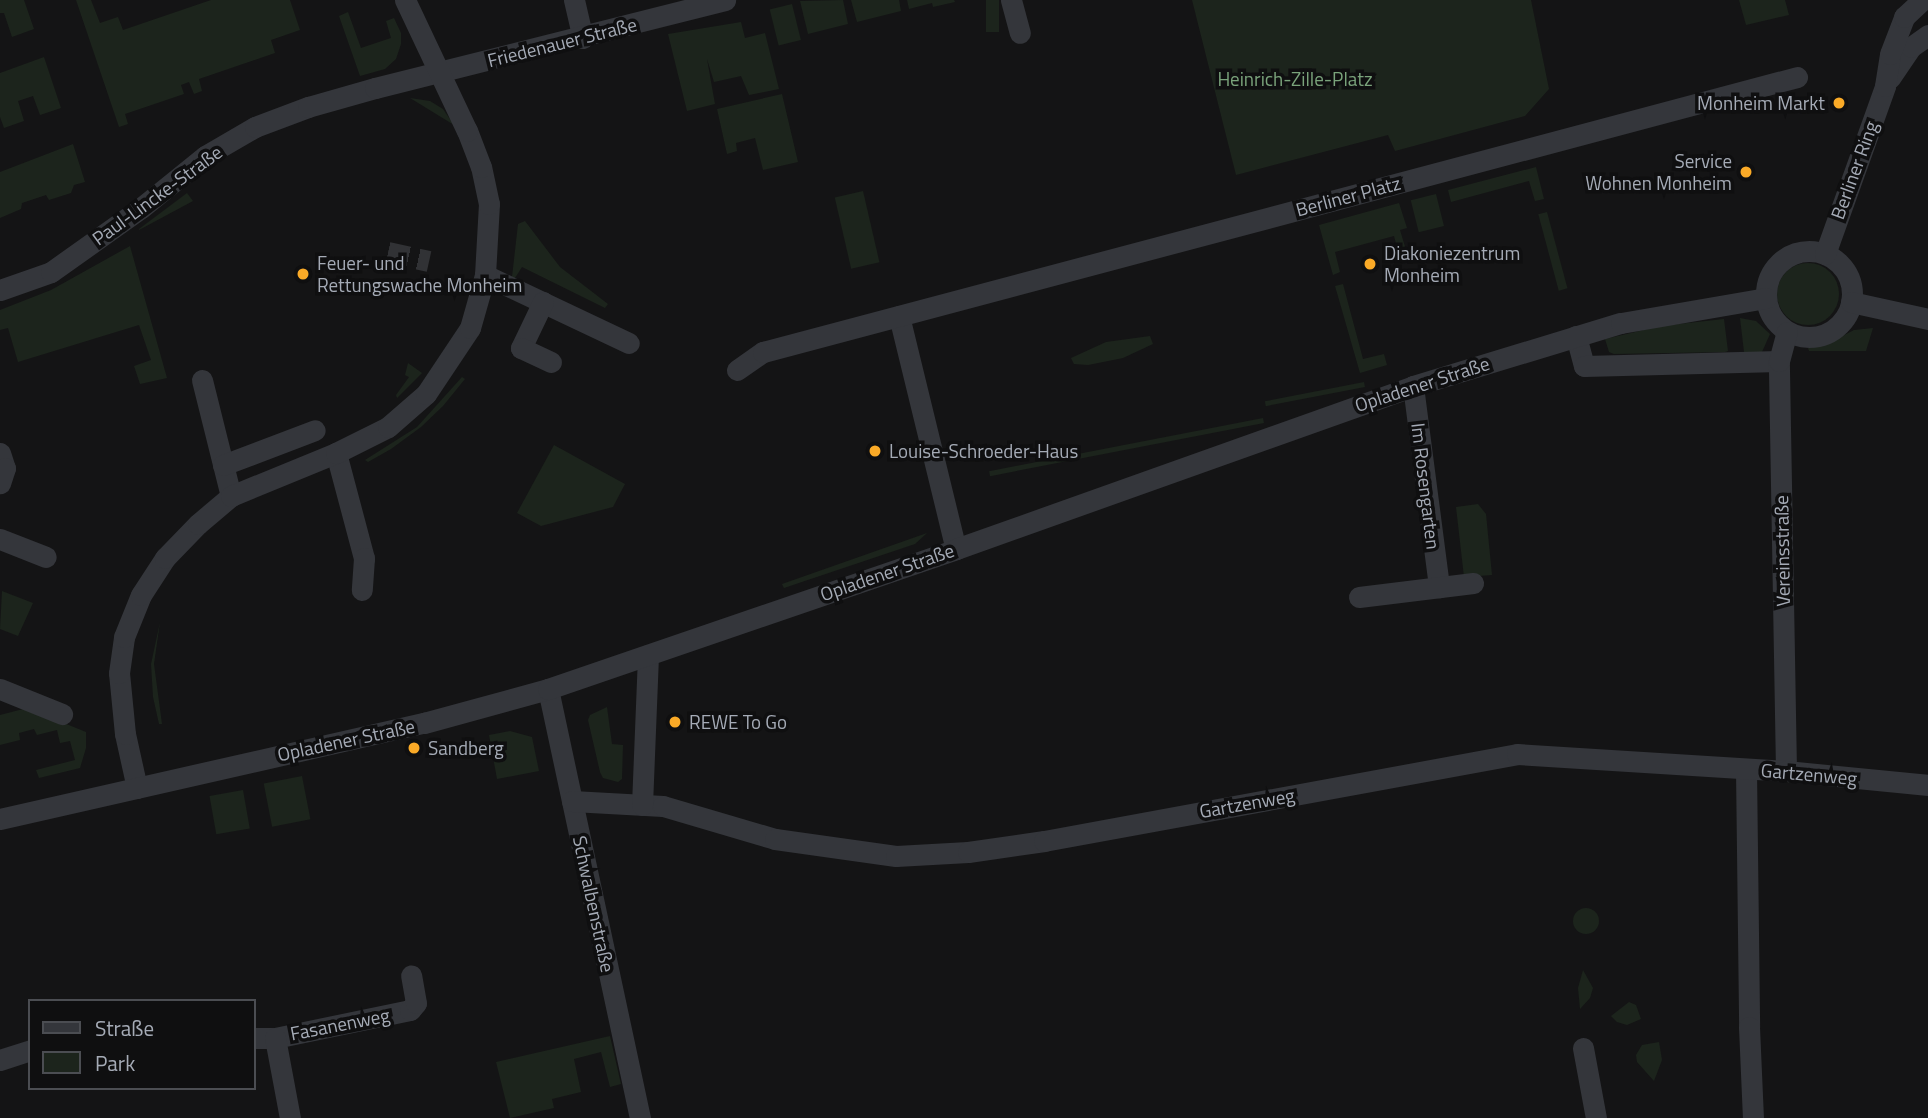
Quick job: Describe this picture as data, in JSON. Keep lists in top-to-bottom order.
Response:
{
  "streets": {
    "street": [
      "Friedenauer Straße",
      "Berliner Ring",
      "Paul-Lincke-Straße",
      "Berliner Platz",
      "Opladener Straße",
      "Im Rosengarten",
      "Vereinsstraße",
      "Gartzenweg",
      "Schwalbenstraße",
      "Fasanenweg"
    ]
  },
  "crossings": [
    ["Friedenauer Straße", "Paul-Lincke-Straße"],
    ["Berliner Ring", "Opladener Straße"],
    ["Berliner Ring", "Vereinsstraße"],
    ["Opladener Straße", "Im Rosengarten"],
    ["Opladener Straße", "Vereinsstraße"],
    ["Opladener Straße", "Schwalbenstraße"],
    ["Vereinsstraße", "Gartzenweg"],
    ["Gartzenweg", "Schwalbenstraße"]
  ],
  "parks": ["Heinrich-Zille-Platz"],
  "places": [
    "Monheim Markt",
    "Service Wohnen Monheim",
    "Diakoniezentrum Monheim",
    "Feuer- und Rettungswache Monheim",
    "Louise-Schroeder-Haus",
    "REWE To Go",
    "Sandberg"
  ],
  "legend": ["Straße", "Park"]
}
